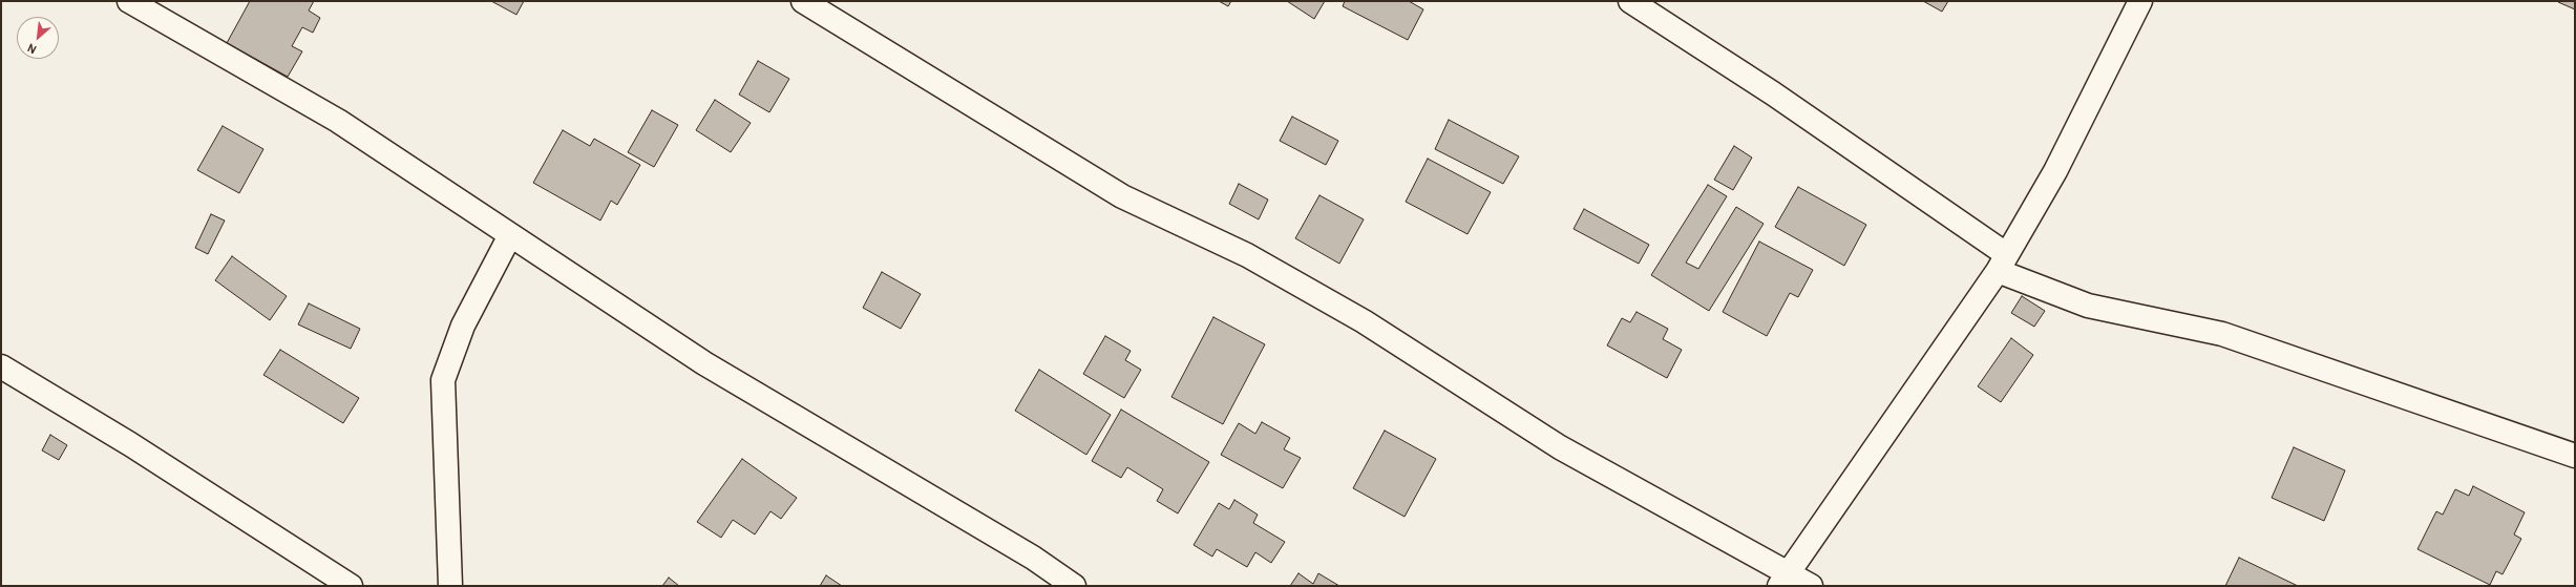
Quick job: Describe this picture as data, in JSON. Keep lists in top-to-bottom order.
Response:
{
  "north": "bottom left"
}
